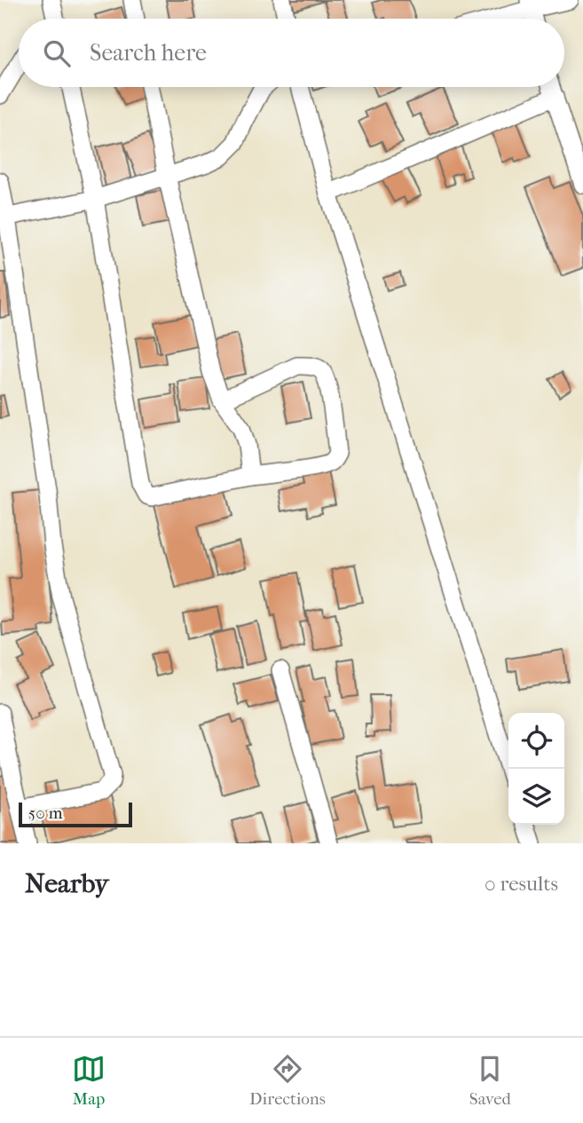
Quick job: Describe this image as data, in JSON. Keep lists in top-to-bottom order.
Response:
{
  "scale_bar": "50 m",
  "page": {
    "search": "Search here",
    "scale": "50 m",
    "heading": ["Nearby", "0 results"],
    "nav": ["Map", "Directions", "Saved"]
  }
}
